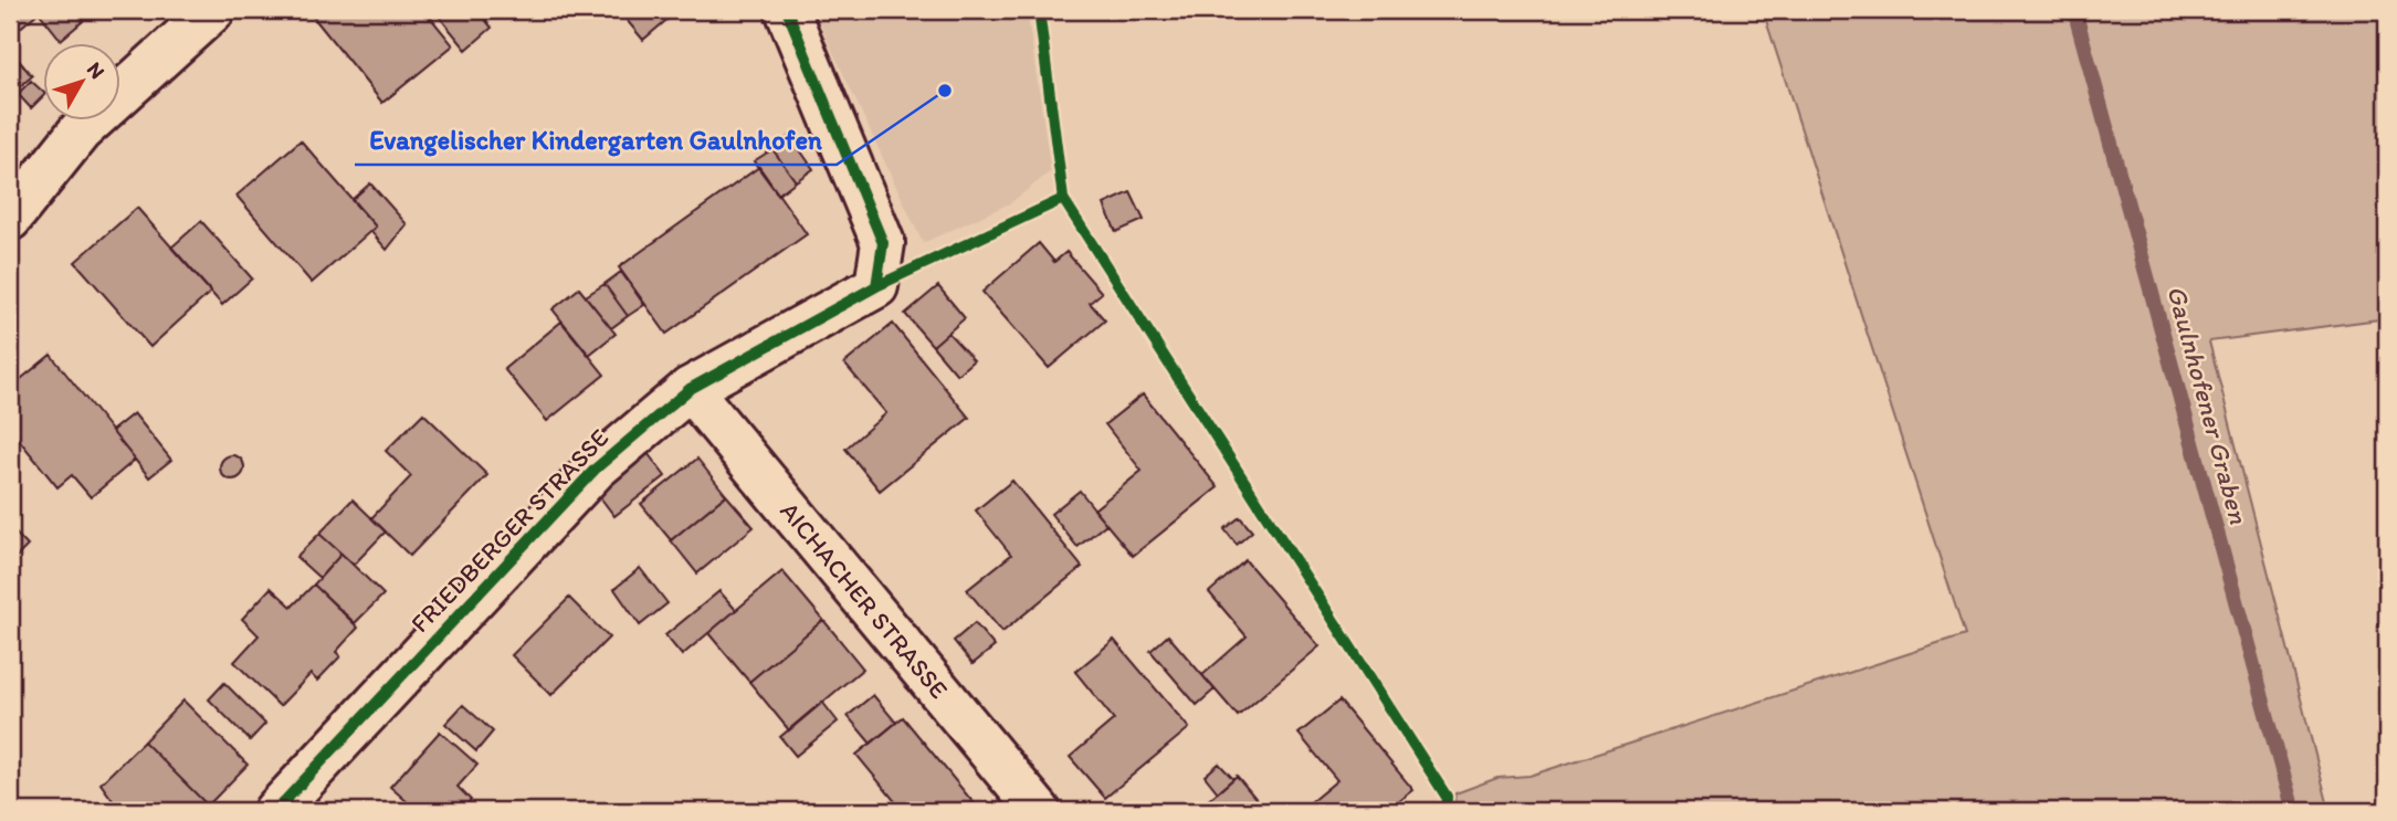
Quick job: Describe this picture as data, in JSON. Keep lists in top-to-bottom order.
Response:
{
  "streets": {
    "street": ["FRIEDBERGER STRASSE", "AICHACHER STRASSE"]
  },
  "crossings": [
    ["FRIEDBERGER STRASSE", "AICHACHER STRASSE"]
  ],
  "water": ["Gaulnhofener Graben"],
  "places": ["Evangelischer Kindergarten Gaulnhofen"],
  "north": "top right"
}
